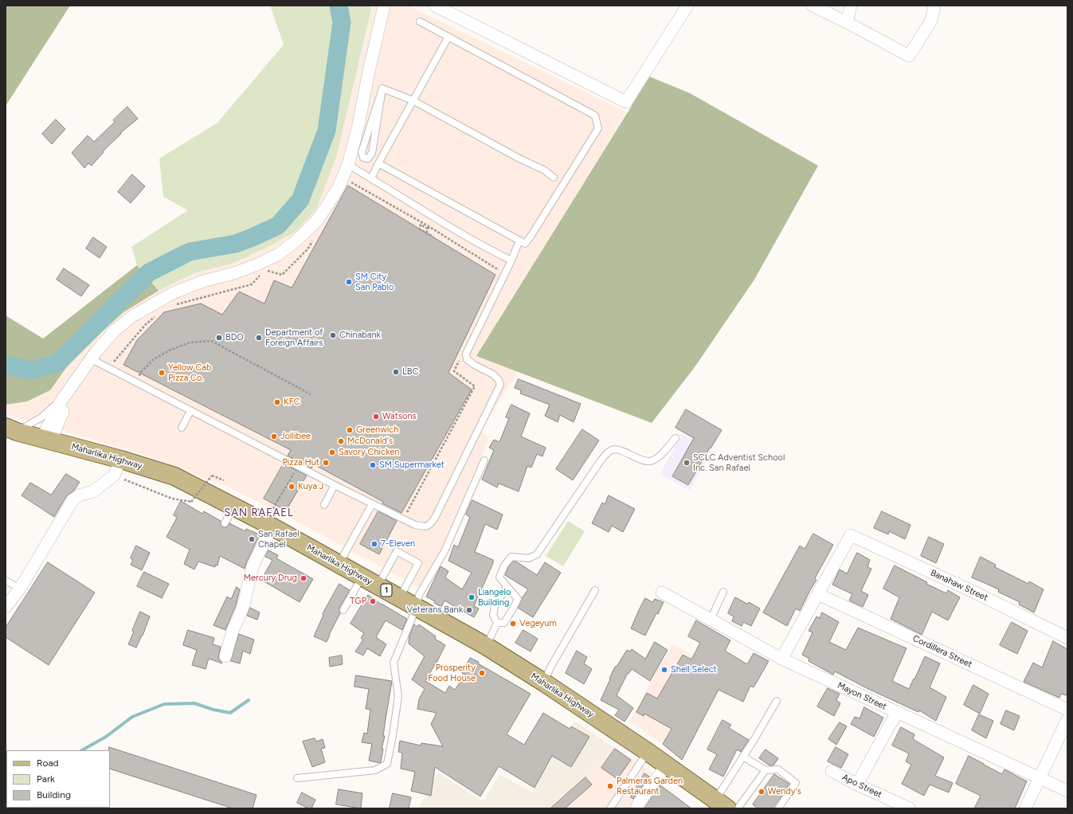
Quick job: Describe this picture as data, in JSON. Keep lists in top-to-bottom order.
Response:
{
  "streets": {
    "main road": ["Maharlika Highway", "1"],
    "street": [
      "Banahaw Street",
      "Cordillera Street",
      "Mayon Street",
      "Apo Street"
    ]
  },
  "crossings": [
    ["Banahaw Street", "Cordillera Street"]
  ],
  "districts": ["SAN RAFAEL"],
  "places": [
    "SM City San Pablo",
    "Chinabank",
    "BDO",
    "Department of Foreign Affairs",
    "LBC",
    "Yellow Cab Pizza Co.",
    "KFC",
    "Watsons",
    "Greenwich",
    "Jollibee",
    "McDonald's",
    "Savory Chicken",
    "Pizza Hut",
    "SCLC Adventist School Inc. San Rafael",
    "SM Supermarket",
    "Kuya J",
    "San Rafael Chapel",
    "7-Eleven",
    "Mercury Drug",
    "Liangelo Building",
    "TGP",
    "Veterans Bank",
    "Vegeyum",
    "Shell Select",
    "Prosperity Food House",
    "Palmeras Garden Restaurant",
    "Wendy's"
  ],
  "legend": ["Road", "Park", "Building"]
}
